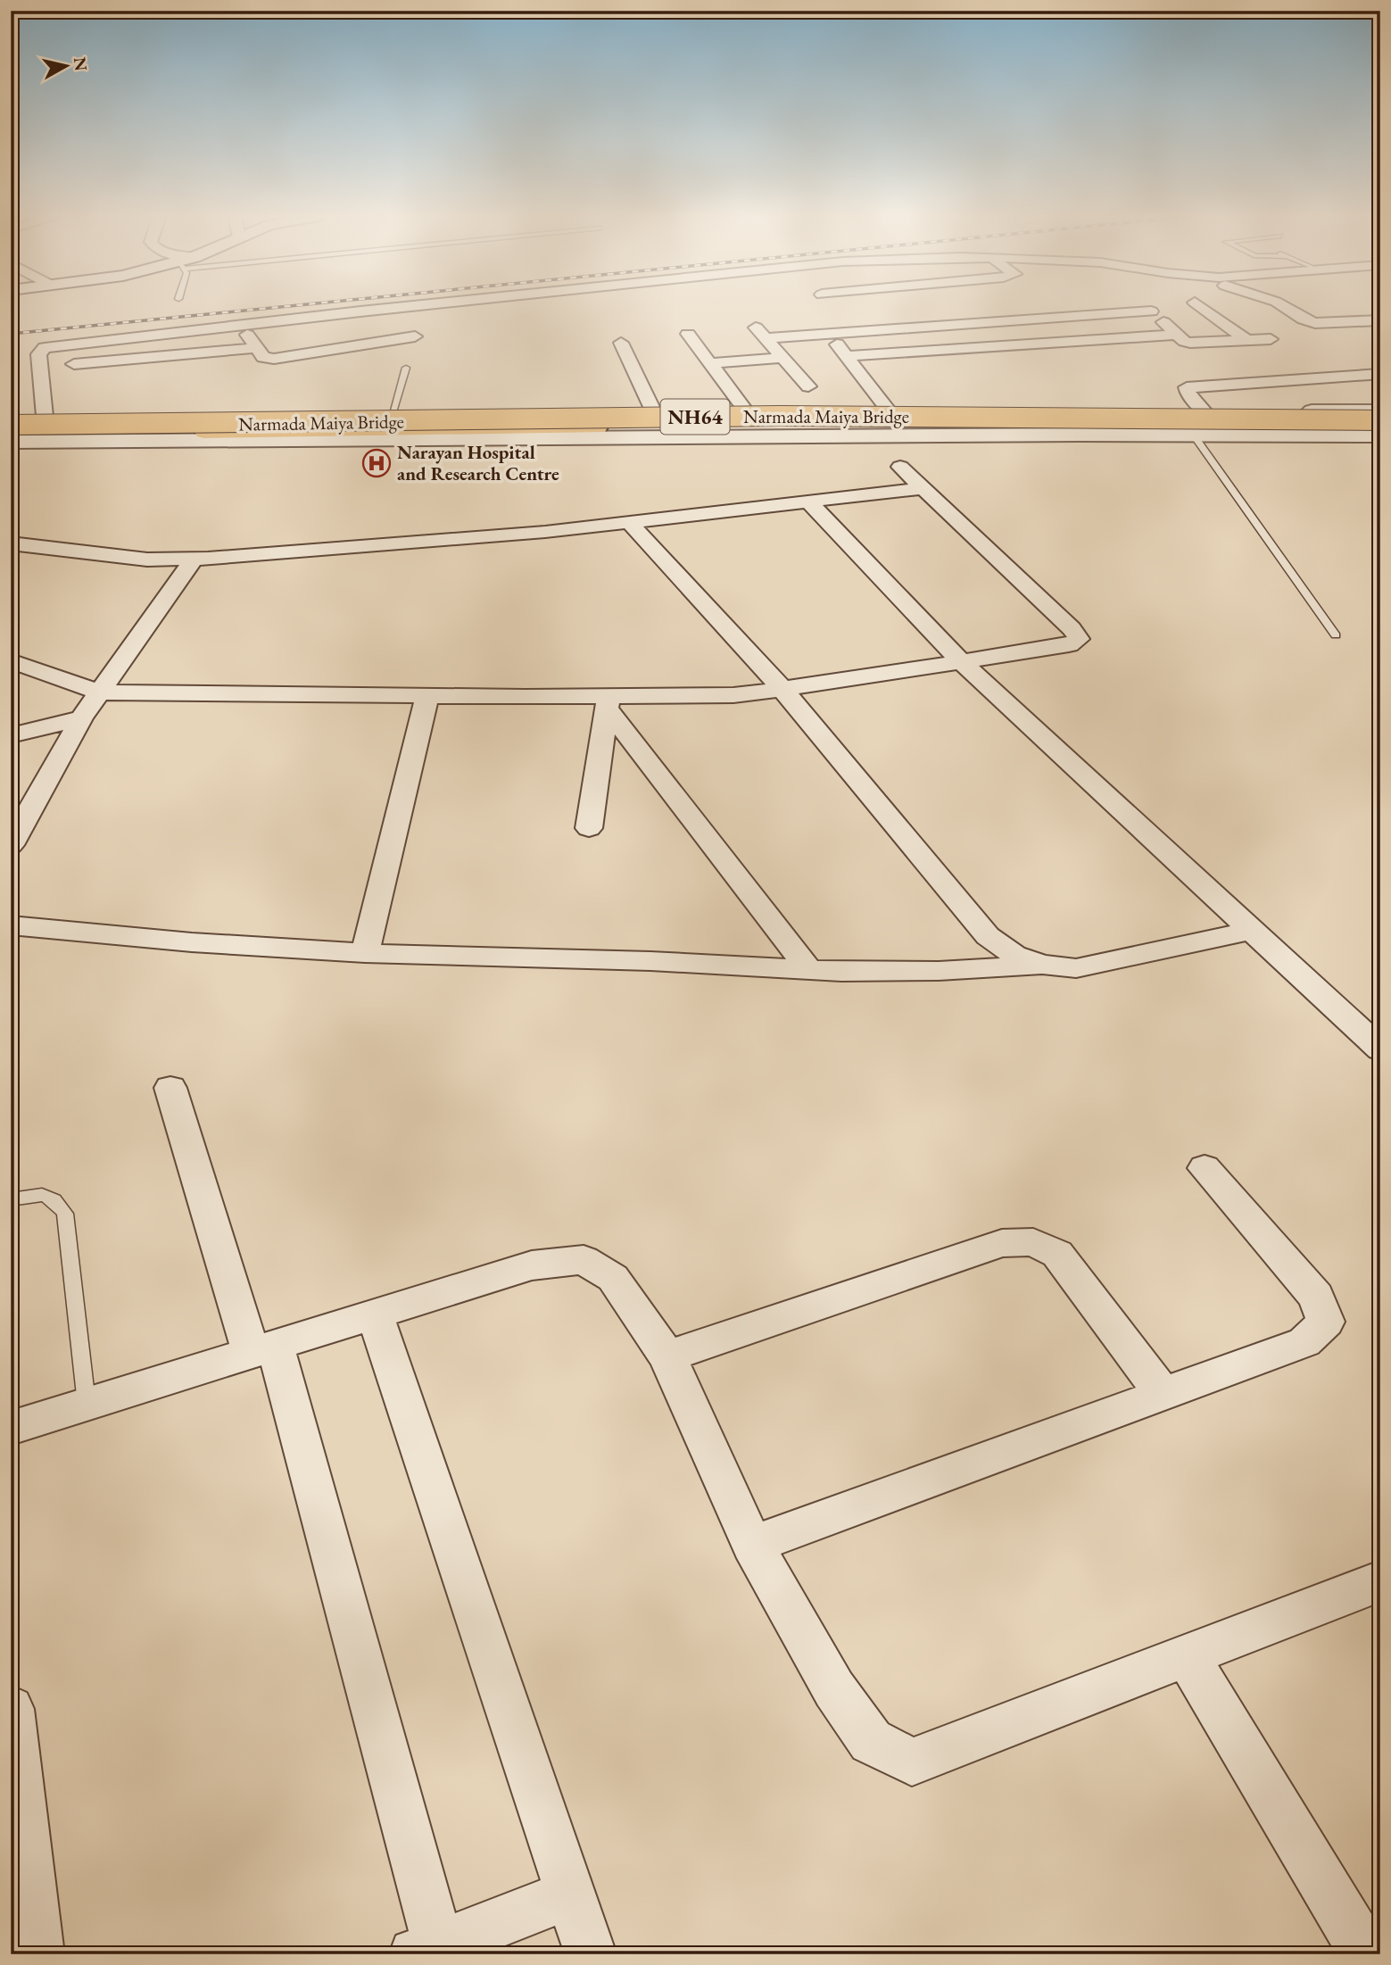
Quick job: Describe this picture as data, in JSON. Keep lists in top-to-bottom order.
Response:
{
  "streets": {
    "highway": ["NH64", "Narmada Maiya Bridge"]
  },
  "crossings": [
    ["NH64", "Narmada Maiya Bridge"]
  ],
  "places": {
    "hospital": ["Narayan Hospital and Research Centre"]
  },
  "north": "right"
}
